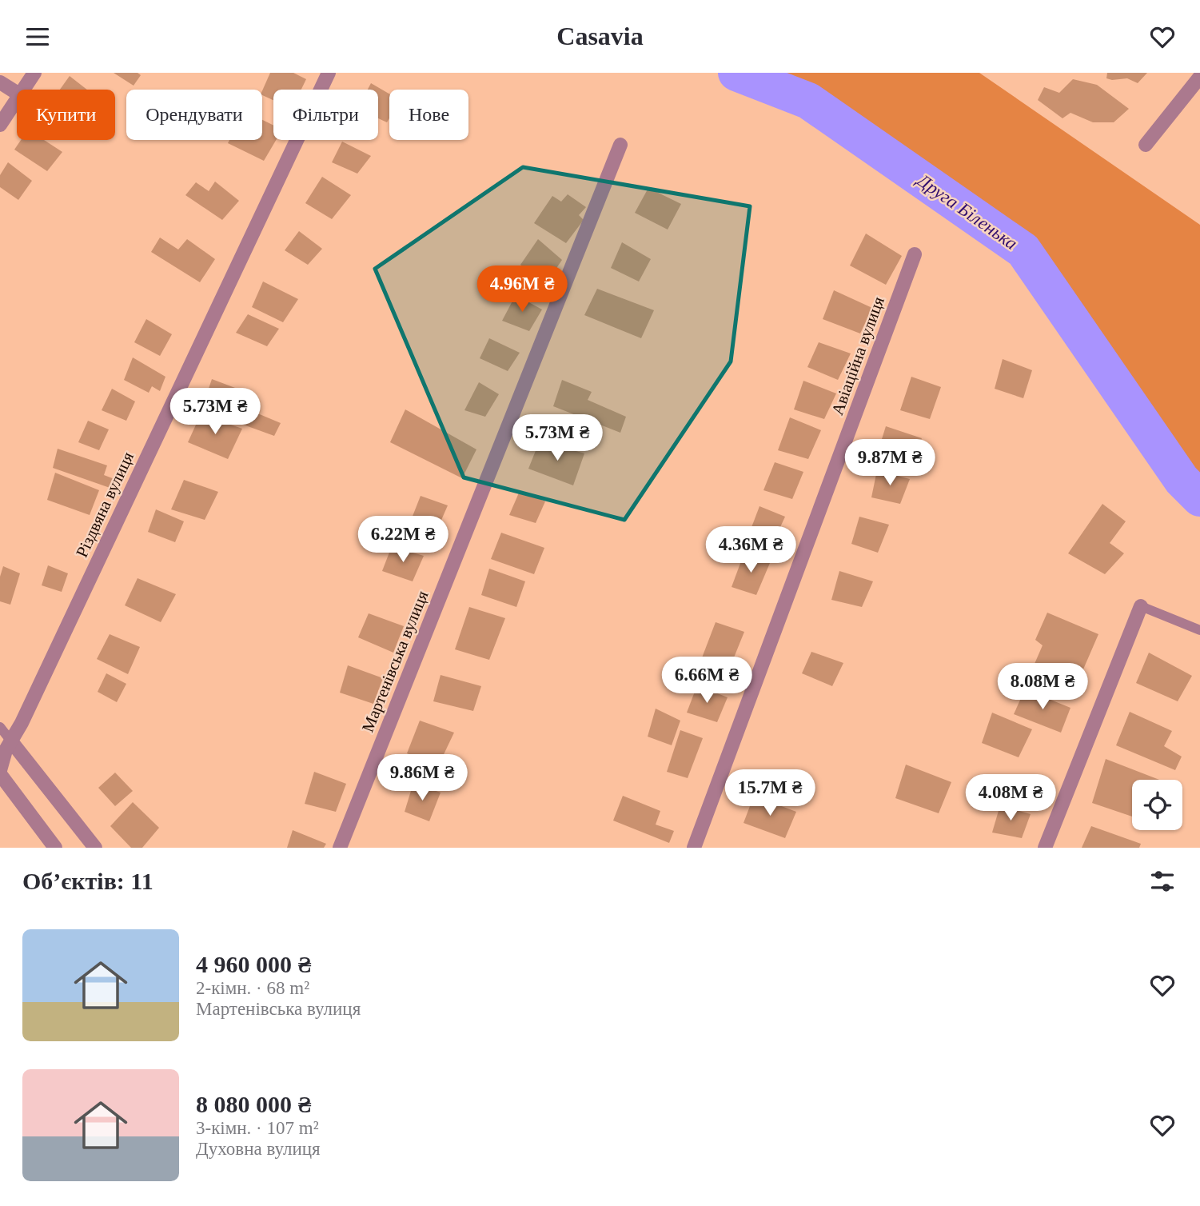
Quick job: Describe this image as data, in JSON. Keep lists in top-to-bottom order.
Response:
{
  "streets": {
    "street": ["Авіаційна вулиця", "Різдвяна вулиця", "Мартенівська вулиця"]
  },
  "water": ["Друга Біленька"],
  "page": {
    "header": "Casavia",
    "chip": [
      "Купити",
      "Орендувати",
      "Фільтри",
      "Нове"
    ],
    "price": [
      "4.96M ₴",
      "5.73M ₴",
      "5.73M ₴",
      "9.87M ₴",
      "6.22M ₴",
      "4.36M ₴",
      "6.66M ₴",
      "8.08M ₴",
      "9.86M ₴",
      "15.7M ₴",
      "4.08M ₴"
    ],
    "heading": "Об’єктів: 11",
    "list": [
      {
        "name": "4 960 000 ₴",
        "note": "2-кімн. · 68 m² · Мартенівська вулиця"
      },
      {
        "name": "8 080 000 ₴",
        "note": "3-кімн. · 107 m² · Духовна вулиця"
      }
    ]
  }
}
